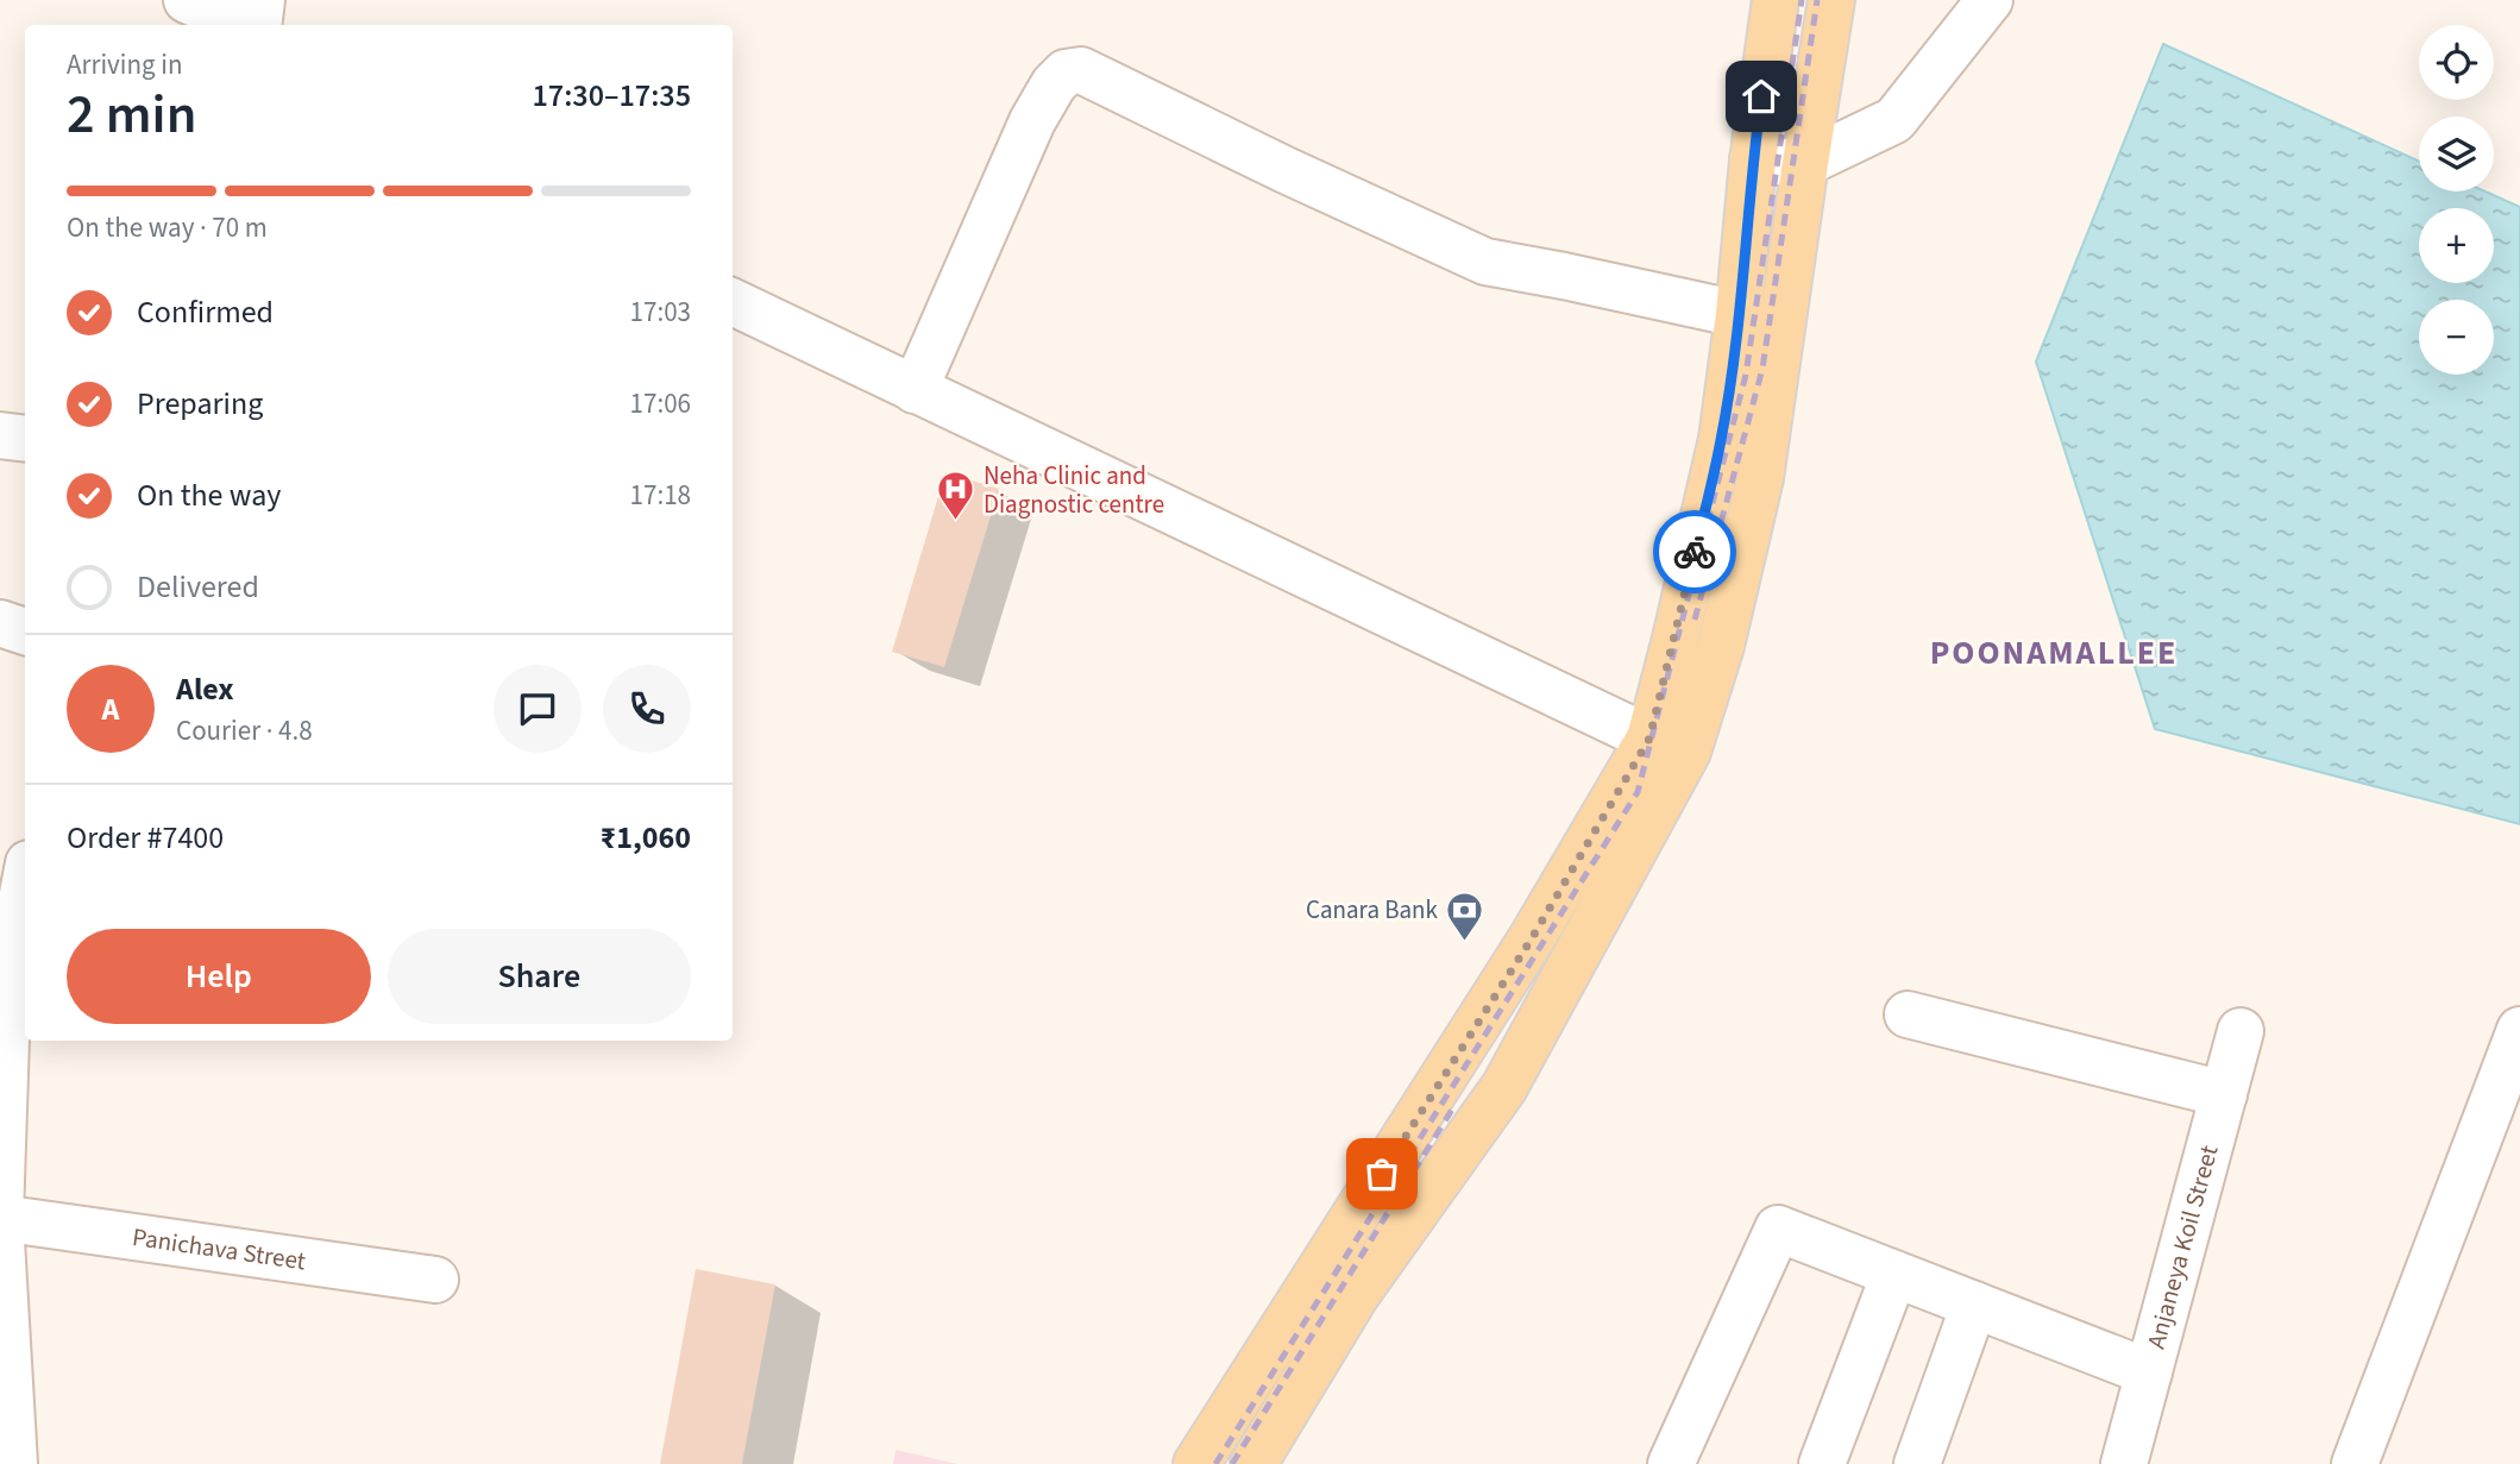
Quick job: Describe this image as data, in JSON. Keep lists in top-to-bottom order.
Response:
{
  "streets": {
    "street": ["Anjaneya Koil Street", "Panichava Street"]
  },
  "districts": ["POONAMALLEE"],
  "places": {
    "hospital": ["Neha Clinic and Diagnostic centre"],
    "bank": ["Canara Bank"]
  },
  "page": {
    "map_buttons": ["+", "−"],
    "heading": ["2 min", "Arriving in", "17:30–17:35"],
    "panel": [
      "Alex",
      "Courier · 4.8",
      "Order #7400",
      "₹1,060"
    ],
    "bar": "On the way · 70 m",
    "list": [
      ["Confirmed", "17:03"],
      ["Preparing", "17:06"],
      ["On the way", "17:18"],
      "Delivered"
    ],
    "round": "A",
    "buttons": ["Help", "Share"]
  }
}
